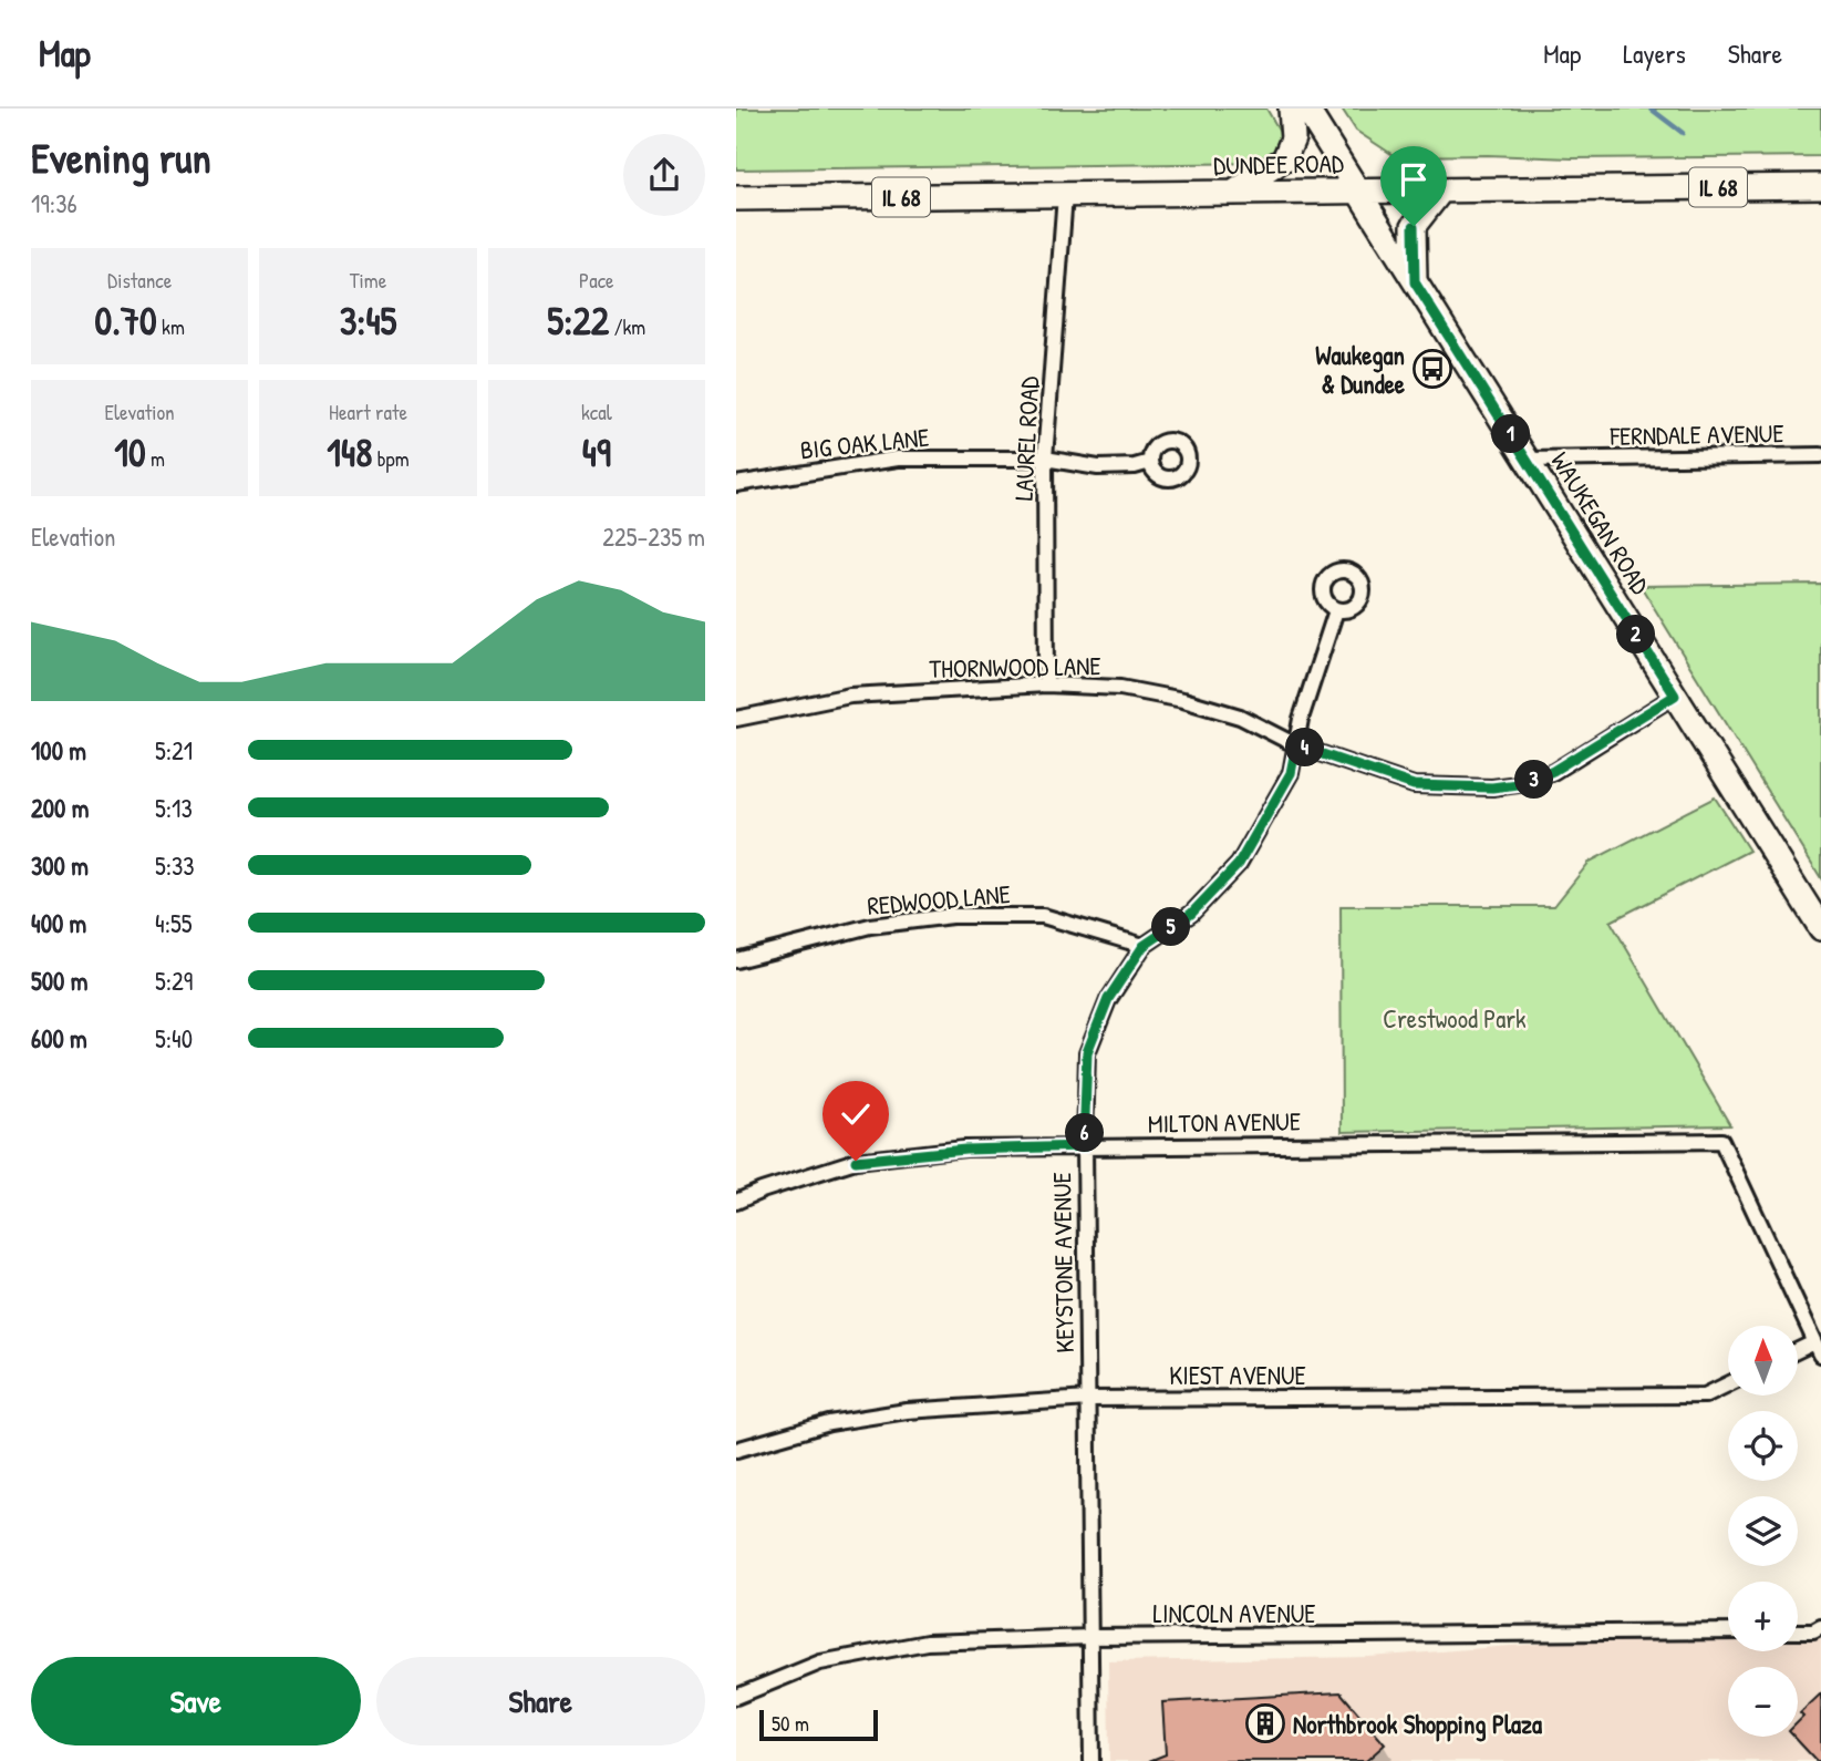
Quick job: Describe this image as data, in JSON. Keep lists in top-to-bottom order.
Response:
{
  "streets": {
    "main road": ["DUNDEE ROAD", "IL 68", "WAUKEGAN ROAD"],
    "street": [
      "FERNDALE AVENUE",
      "LAUREL ROAD",
      "BIG OAK LANE",
      "THORNWOOD LANE",
      "REDWOOD LANE",
      "MILTON AVENUE",
      "KEYSTONE AVENUE",
      "KIEST AVENUE",
      "LINCOLN AVENUE"
    ]
  },
  "crossings": [
    ["DUNDEE ROAD", "LAUREL ROAD"],
    ["DUNDEE ROAD", "WAUKEGAN ROAD"],
    ["FERNDALE AVENUE", "WAUKEGAN ROAD"],
    ["LAUREL ROAD", "BIG OAK LANE"],
    ["LAUREL ROAD", "THORNWOOD LANE"],
    ["WAUKEGAN ROAD", "THORNWOOD LANE"],
    ["THORNWOOD LANE", "KEYSTONE AVENUE"],
    ["REDWOOD LANE", "KEYSTONE AVENUE"],
    ["MILTON AVENUE", "KEYSTONE AVENUE"],
    ["KEYSTONE AVENUE", "KIEST AVENUE"],
    ["KEYSTONE AVENUE", "LINCOLN AVENUE"]
  ],
  "parks": ["Crestwood Park"],
  "places": {
    "bus stop": ["Waukegan & Dundee"],
    "building": ["Northbrook Shopping Plaza"]
  },
  "scale_bar": "50 m",
  "north": "top",
  "page": {
    "header": "Map",
    "nav": ["Map", "Layers", "Share"],
    "heading": ["Evening run", "19:36"],
    "stats": [
      ["Distance", "0.70 km"],
      ["Time", "3:45"],
      ["Pace", "5:22 /km"],
      ["Elevation", "10 m"],
      ["Heart rate", "148 bpm"],
      ["kcal", "49"]
    ],
    "pins": [
      "1",
      "2",
      "4",
      "3",
      "5",
      "6"
    ],
    "chart": ["Elevation", "225–235 m"],
    "list": [
      {
        "name": "100 m",
        "note": "5:21"
      },
      {
        "name": "200 m",
        "note": "5:13"
      },
      {
        "name": "300 m",
        "note": "5:33"
      },
      {
        "name": "400 m",
        "note": "4:55"
      },
      {
        "name": "500 m",
        "note": "5:29"
      },
      {
        "name": "600 m",
        "note": "5:40"
      }
    ],
    "map_buttons": ["+", "−"],
    "buttons": ["Save", "Share"],
    "scale": "50 m"
  }
}
